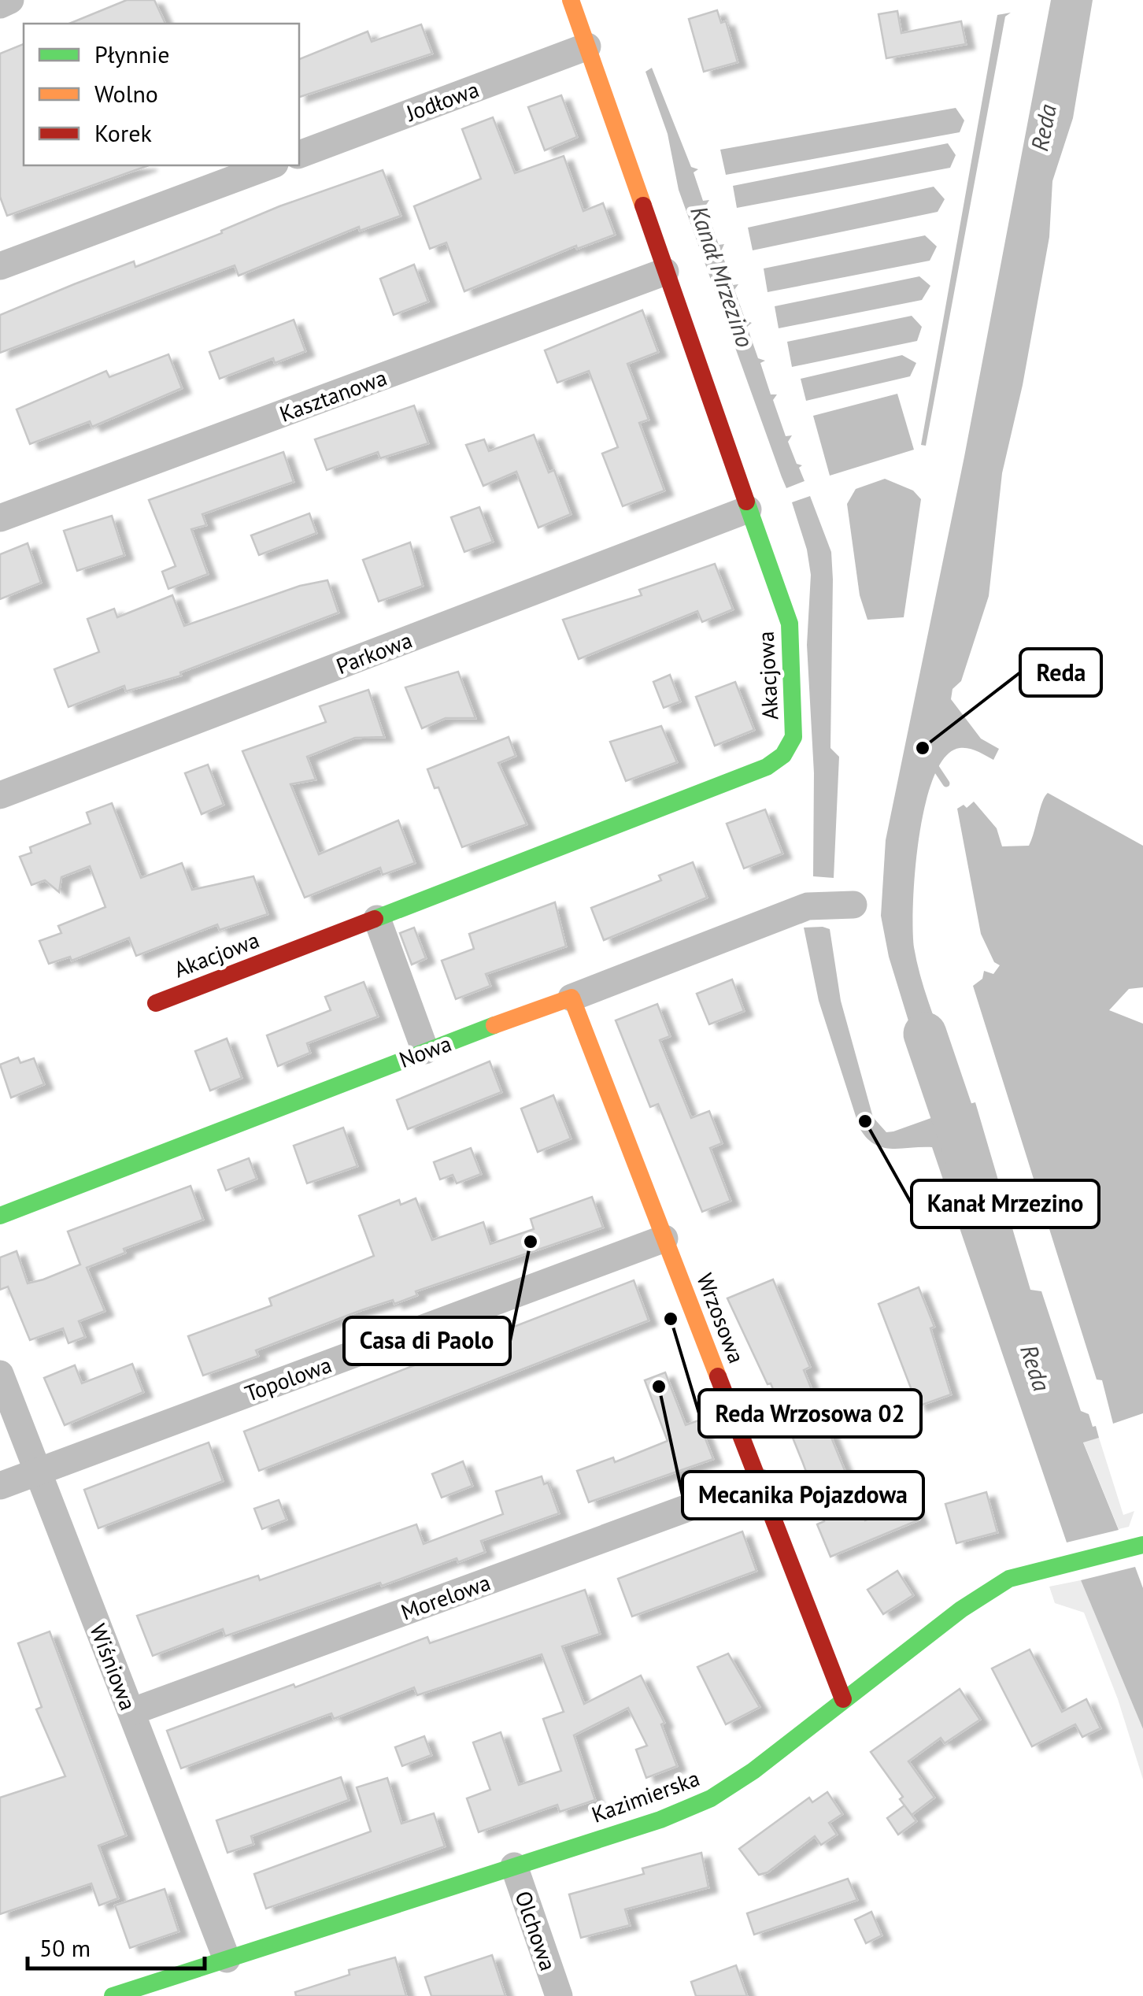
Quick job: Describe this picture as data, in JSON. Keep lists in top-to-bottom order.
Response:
{
  "streets": {
    "street": [
      "Jodłowa",
      "Kasztanowa",
      "Parkowa",
      "Akacjowa",
      "Nowa",
      "Wrzosowa",
      "Topolowa",
      "Morelowa",
      "Wiśniowa",
      "Kazimierska",
      "Olchowa"
    ]
  },
  "crossings": [
    ["Jodłowa", "Akacjowa"],
    ["Kasztanowa", "Akacjowa"],
    ["Parkowa", "Akacjowa"],
    ["Nowa", "Wrzosowa"],
    ["Wrzosowa", "Topolowa"],
    ["Wrzosowa", "Morelowa"],
    ["Wrzosowa", "Kazimierska"],
    ["Topolowa", "Wiśniowa"],
    ["Morelowa", "Wiśniowa"],
    ["Wiśniowa", "Kazimierska"],
    ["Kazimierska", "Olchowa"]
  ],
  "water": ["Reda", "Kanał Mrzezino"],
  "places": [
    "Reda",
    "Kanał Mrzezino",
    "Casa di Paolo",
    "Reda Wrzosowa 02",
    "Mecanika Pojazdowa"
  ],
  "legend": ["Płynnie", "Wolno", "Korek"],
  "scale_bar": "50 m"
}
